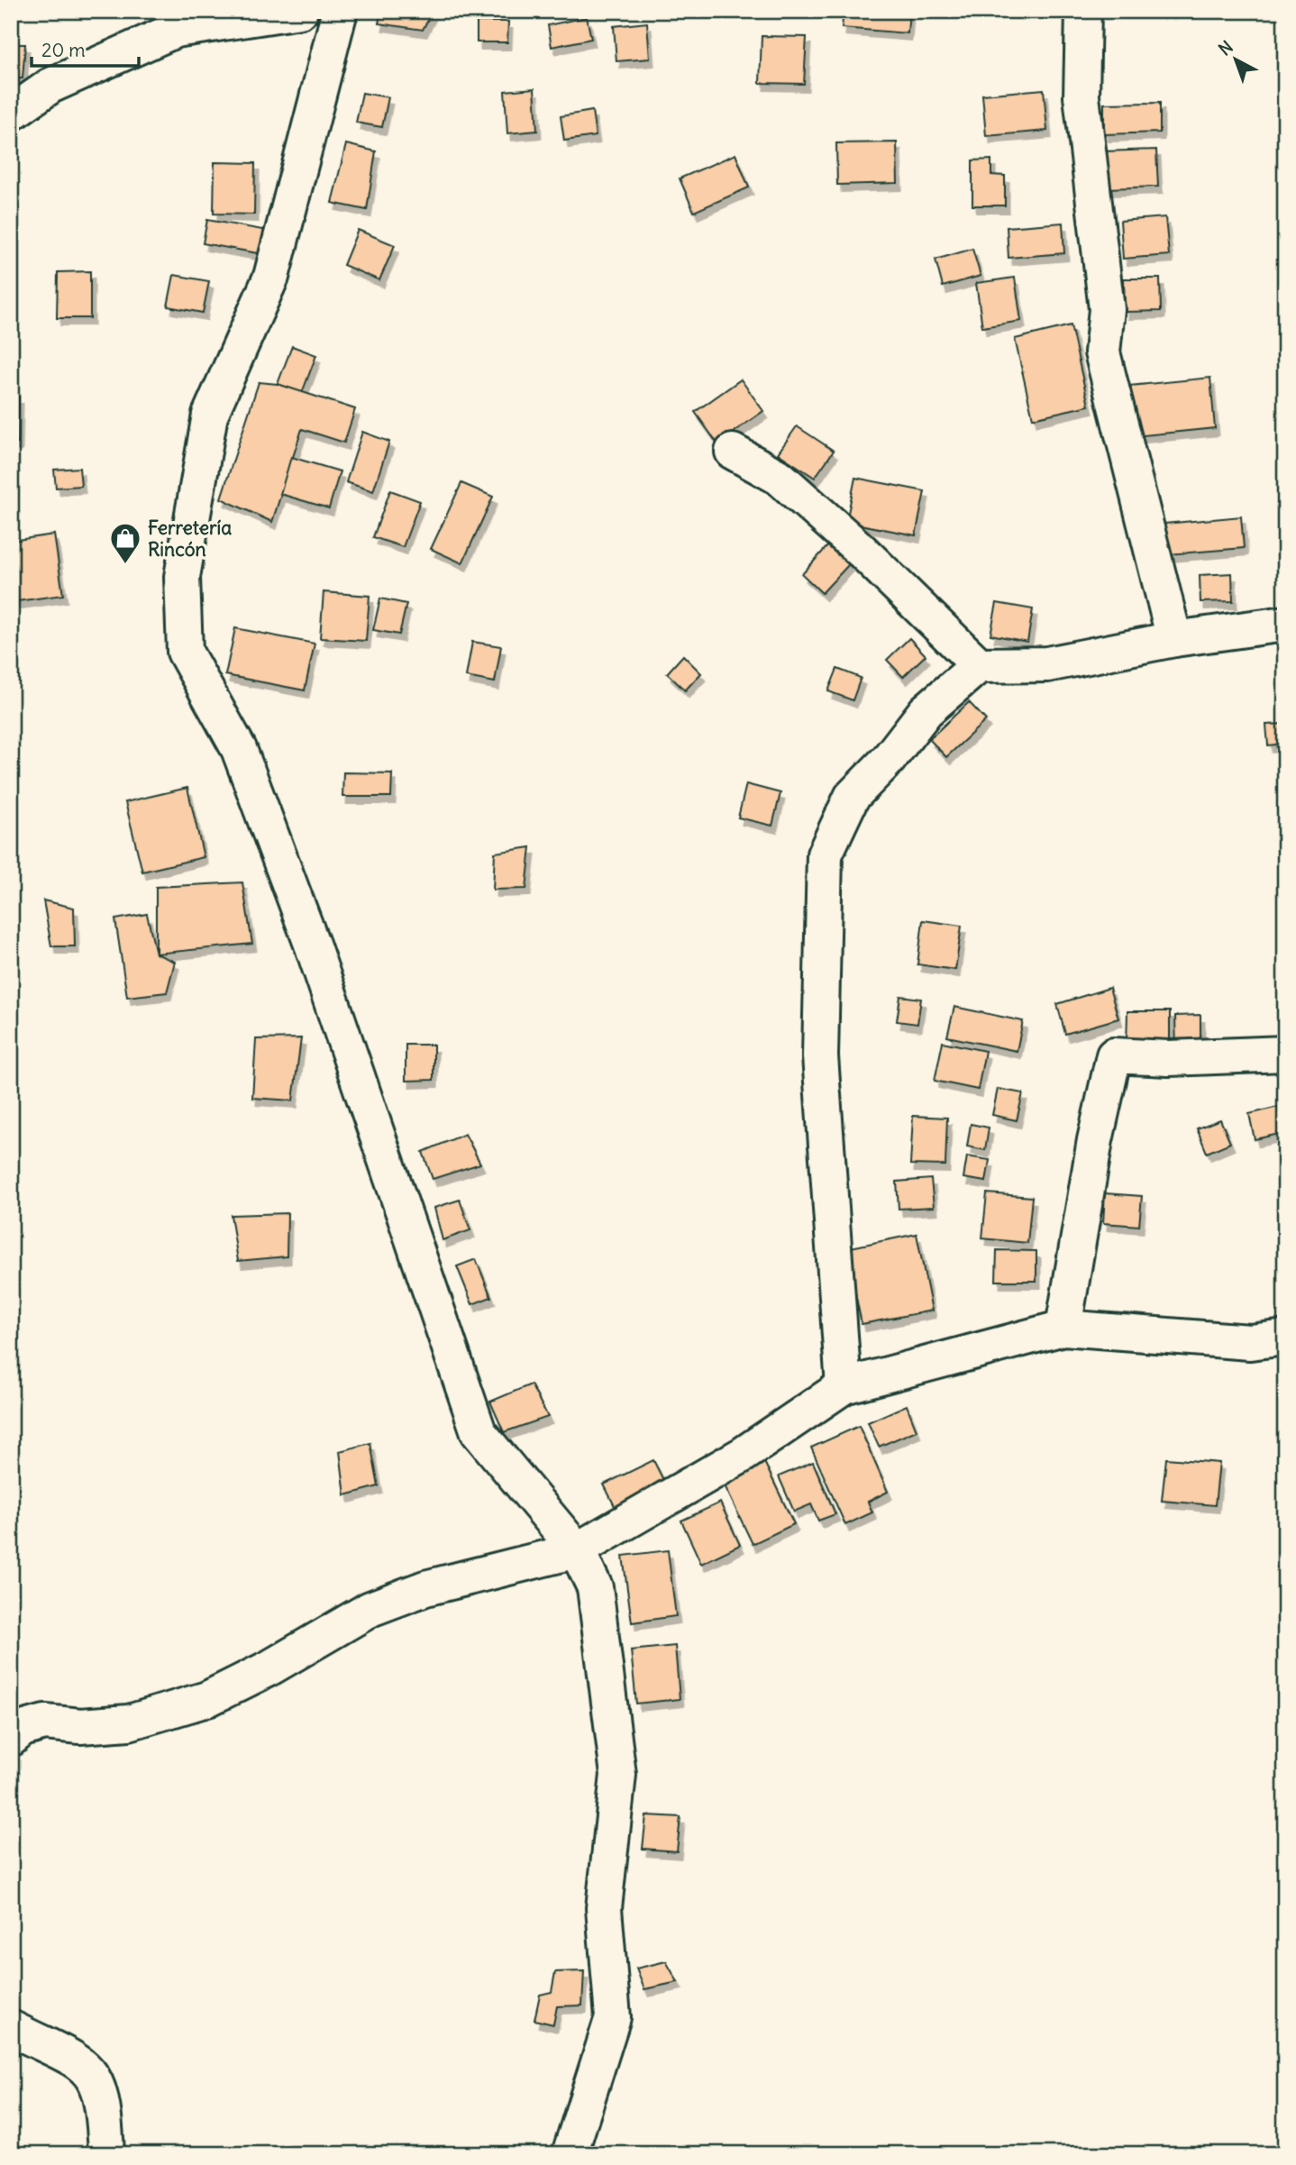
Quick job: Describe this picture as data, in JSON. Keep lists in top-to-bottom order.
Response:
{
  "places": {
    "shop": ["Ferretería Rincón"]
  },
  "scale_bar": "20 m",
  "north": "top left"
}
